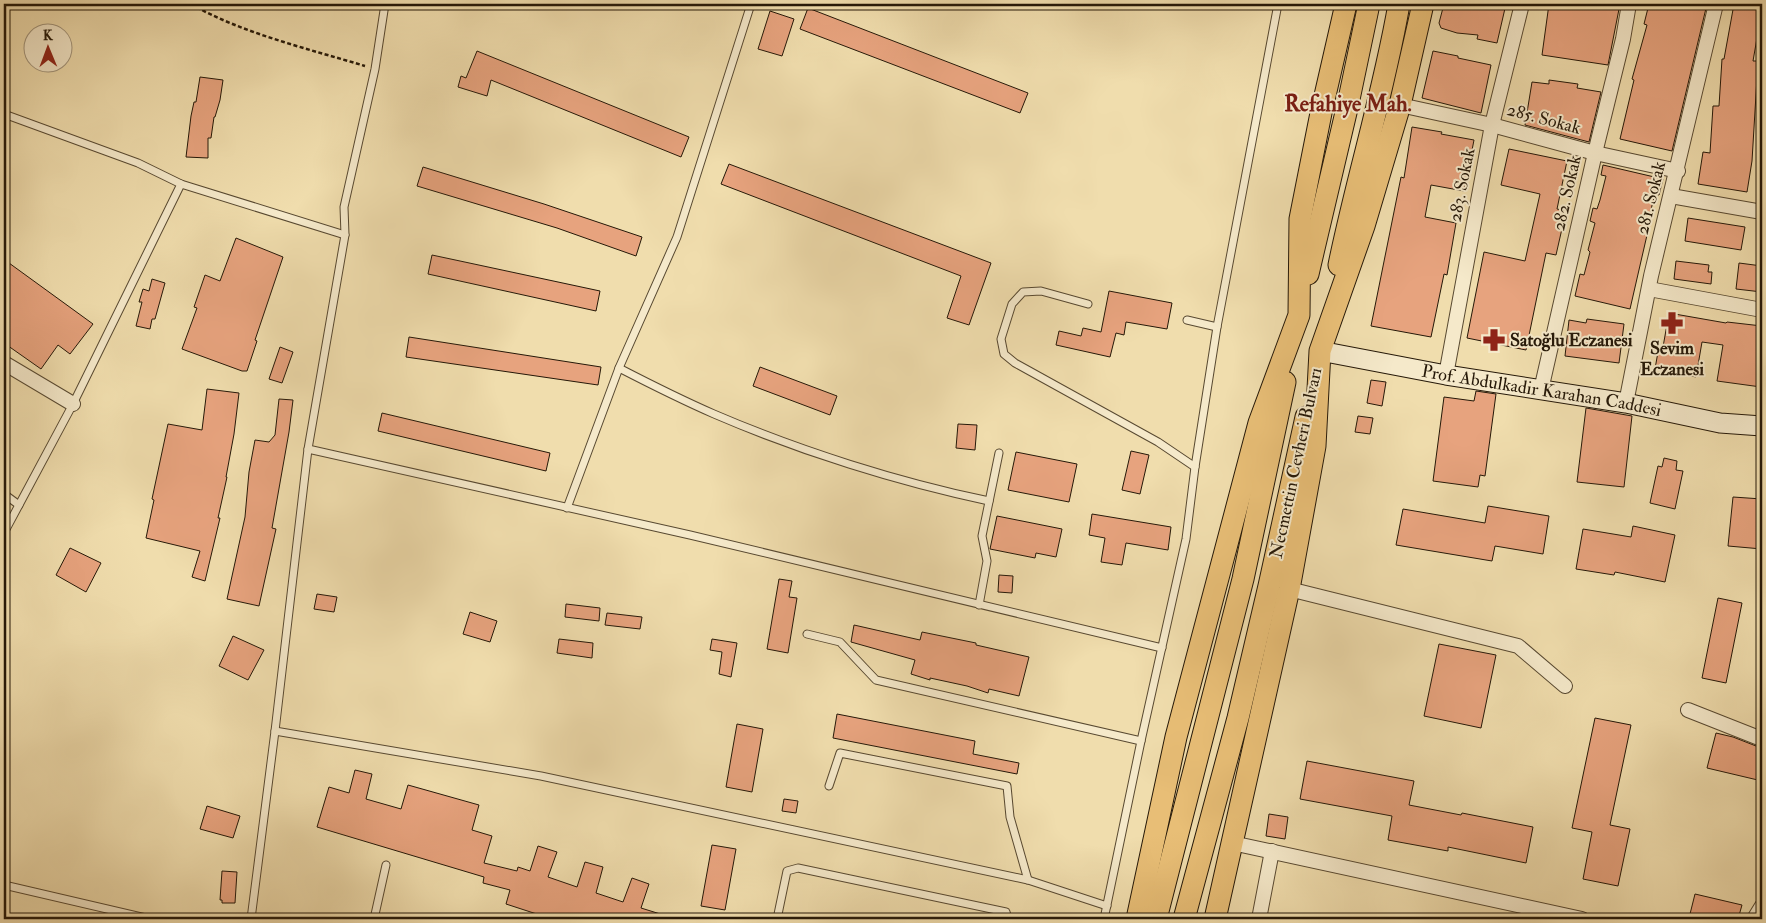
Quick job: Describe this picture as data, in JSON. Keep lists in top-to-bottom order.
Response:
{
  "streets": {
    "main road": ["Prof. Abdulkadir Karahan Caddesi", "Necmettin Cevheri Bulvarı"],
    "street": [
      "285. Sokak",
      "283. Sokak",
      "282. Sokak",
      "281. Sokak"
    ]
  },
  "crossings": [
    ["285. Sokak", "283. Sokak"],
    ["285. Sokak", "282. Sokak"],
    ["285. Sokak", "281. Sokak"],
    ["283. Sokak", "Prof. Abdulkadir Karahan Caddesi"],
    ["282. Sokak", "Prof. Abdulkadir Karahan Caddesi"],
    ["281. Sokak", "Prof. Abdulkadir Karahan Caddesi"],
    ["Prof. Abdulkadir Karahan Caddesi", "Necmettin Cevheri Bulvarı"]
  ],
  "districts": ["Refahiye Mah."],
  "places": {
    "pharmacy": ["Sevim Eczanesi", "Satoğlu Eczanesi"]
  },
  "north": "top"
}
